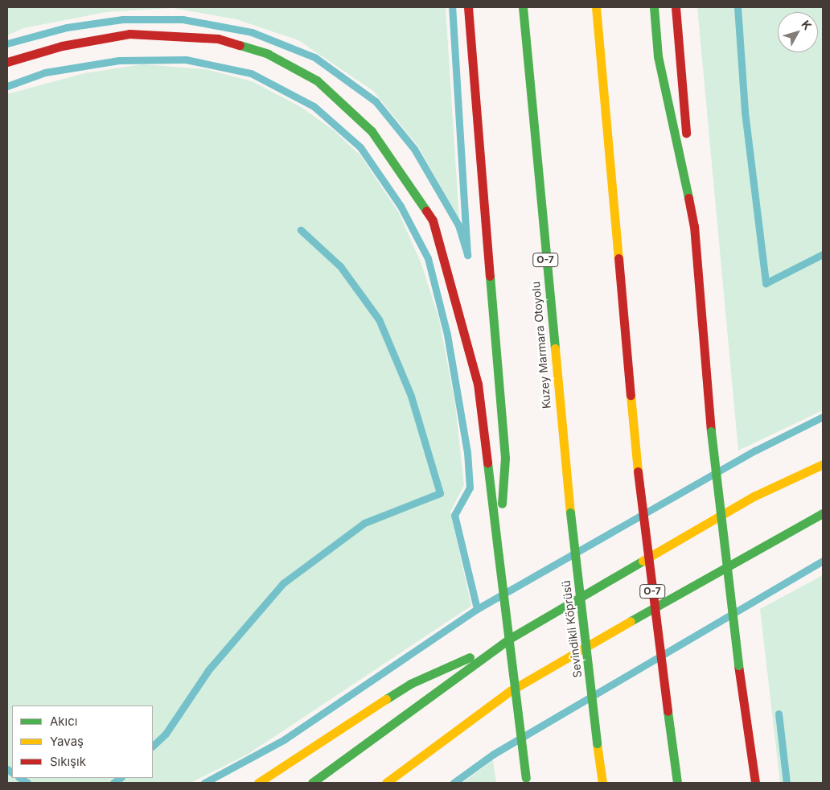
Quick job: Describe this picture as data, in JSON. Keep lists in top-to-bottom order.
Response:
{
  "streets": {
    "highway": ["O-7", "Kuzey Marmara Otoyolu", "Sevindikli Köprüsü"]
  },
  "crossings": [
    ["Kuzey Marmara Otoyolu", "Sevindikli Köprüsü"]
  ],
  "legend": ["Akıcı", "Yavaş", "Sıkışık"],
  "north": "top right"
}
